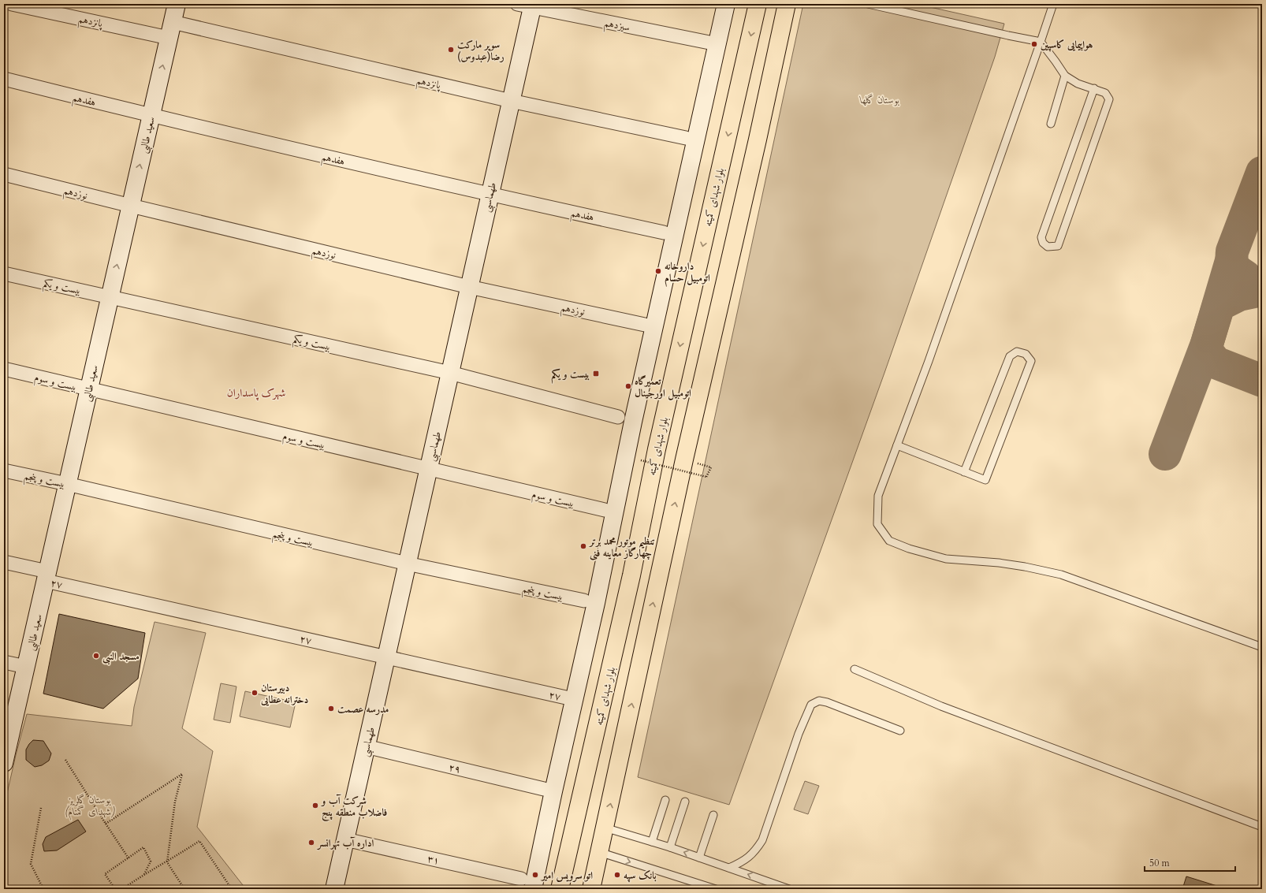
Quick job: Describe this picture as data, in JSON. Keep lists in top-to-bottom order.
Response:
{
  "streets": {
    "main road": ["بلوار شهدای کمیته"],
    "street": [
      "پانزدهم",
      "سیزدهم",
      "هفدهم",
      "سعید طالبی",
      "نوزدهم",
      "طهماسبی",
      "بیست و یکم",
      "بیست و سوم",
      "بیست و پنجم",
      "۲۷",
      "۲۹",
      "۳۱"
    ]
  },
  "crossings": [
    ["پانزدهم", "سعید طالبی"],
    ["پانزدهم", "طهماسبی"],
    ["سیزدهم", "طهماسبی"],
    ["هفدهم", "سعید طالبی"],
    ["هفدهم", "طهماسبی"],
    ["سعید طالبی", "نوزدهم"],
    ["سعید طالبی", "بیست و یکم"],
    ["سعید طالبی", "بیست و سوم"],
    ["سعید طالبی", "بیست و پنجم"],
    ["سعید طالبی", "۲۷"],
    ["نوزدهم", "طهماسبی"],
    ["طهماسبی", "بیست و یکم"],
    ["طهماسبی", "بیست و سوم"],
    ["طهماسبی", "بیست و پنجم"],
    ["طهماسبی", "۲۷"],
    ["طهماسبی", "۲۹"],
    ["طهماسبی", "۳۱"]
  ],
  "one_way": ["سعید طالبی"],
  "districts": ["شهرک پاسداران"],
  "parks": ["بوستان گلها", "بوستان گلریز (شهدای گمنام)"],
  "places": {
    "other": [
      "هواپیمایی کاسپین",
      "سوپر مارکت رضا(عبدوس)",
      "داروخانه اتومبیل حسام",
      "تعمیرگاه اتومبیل اورجینال",
      "تنظیم موتور محمد برتر چهارگاز معاینه فنی",
      "مسجد النبی",
      "دبیرستان دخترانه عطایی",
      "مدرسه عصمت",
      "شرکت آب و فاضلاب منطقه پنج",
      "اداره آب تهرانسر",
      "اتو سرویس امیر",
      "بانک سپه"
    ],
    "transit": ["بیست و یکم"]
  },
  "scale_bar": "50 m"
}
